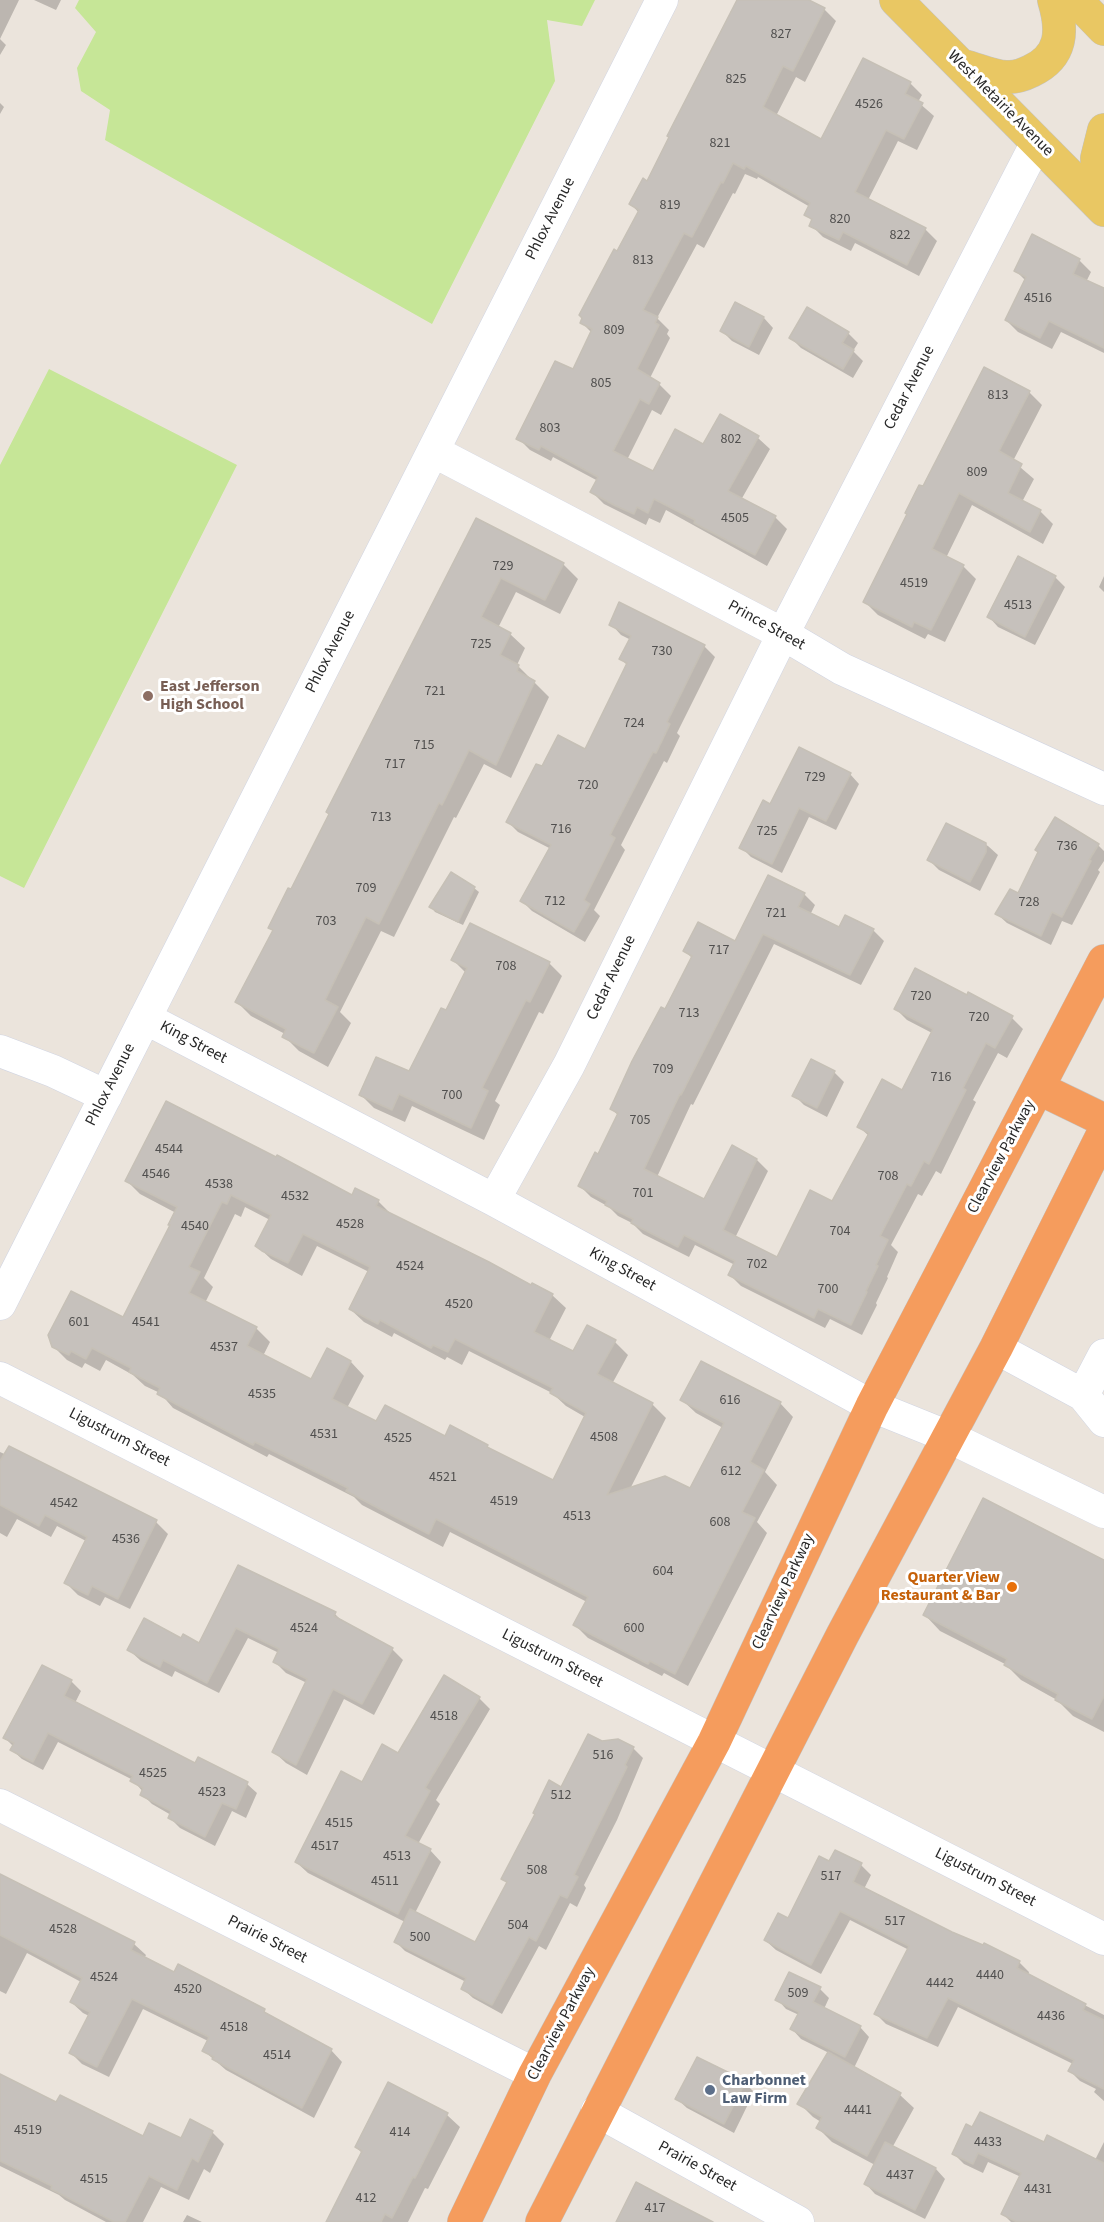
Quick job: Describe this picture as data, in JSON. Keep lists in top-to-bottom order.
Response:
{
  "streets": {
    "highway": ["Clearview Parkway"],
    "main road": ["West Metairie Avenue"],
    "street": [
      "Phlox Avenue",
      "Cedar Avenue",
      "Prince Street",
      "King Street",
      "Ligustrum Street",
      "Prairie Street"
    ]
  },
  "crossings": [
    ["West Metairie Avenue", "Cedar Avenue"],
    ["Phlox Avenue", "Prince Street"],
    ["Phlox Avenue", "King Street"],
    ["Cedar Avenue", "Prince Street"],
    ["Cedar Avenue", "King Street"],
    ["King Street", "Clearview Parkway"],
    ["Clearview Parkway", "Ligustrum Street"],
    ["Clearview Parkway", "Prairie Street"]
  ],
  "places": ["East Jefferson High School", "Quarter View Restaurant & Bar", "Charbonnet Law Firm"],
  "house_numbers": [
    "827",
    "825",
    "4526",
    "821",
    "819",
    "820",
    "822",
    "813",
    "4516",
    "809",
    "805",
    "813",
    "803",
    "802",
    "809",
    "4505",
    "729",
    "4519",
    "4513",
    "725",
    "730",
    "721",
    "724",
    "715",
    "717",
    "729",
    "720",
    "713",
    "716",
    "725",
    "736",
    "709",
    "712",
    "728",
    "721",
    "703",
    "717",
    "708",
    "720",
    "713",
    "720",
    "709",
    "716",
    "700",
    "705",
    "4544",
    "4546",
    "708",
    "4538",
    "701",
    "4532",
    "4528",
    "4540",
    "704",
    "702",
    "4524",
    "700",
    "4520",
    "601",
    "4541",
    "4537",
    "4535",
    "616",
    "4531",
    "4508",
    "4525",
    "612",
    "4521",
    "4519",
    "4542",
    "4513",
    "608",
    "4536",
    "604",
    "4524",
    "600",
    "4518",
    "516",
    "4525",
    "4523",
    "512",
    "4515",
    "4517",
    "4513",
    "508",
    "517",
    "4511",
    "517",
    "504",
    "4528",
    "500",
    "4440",
    "4524",
    "4442",
    "4520",
    "509",
    "4436",
    "4518",
    "4514",
    "4441",
    "4519",
    "414",
    "4433",
    "4437",
    "4515",
    "4431",
    "412",
    "417"
  ]
}
